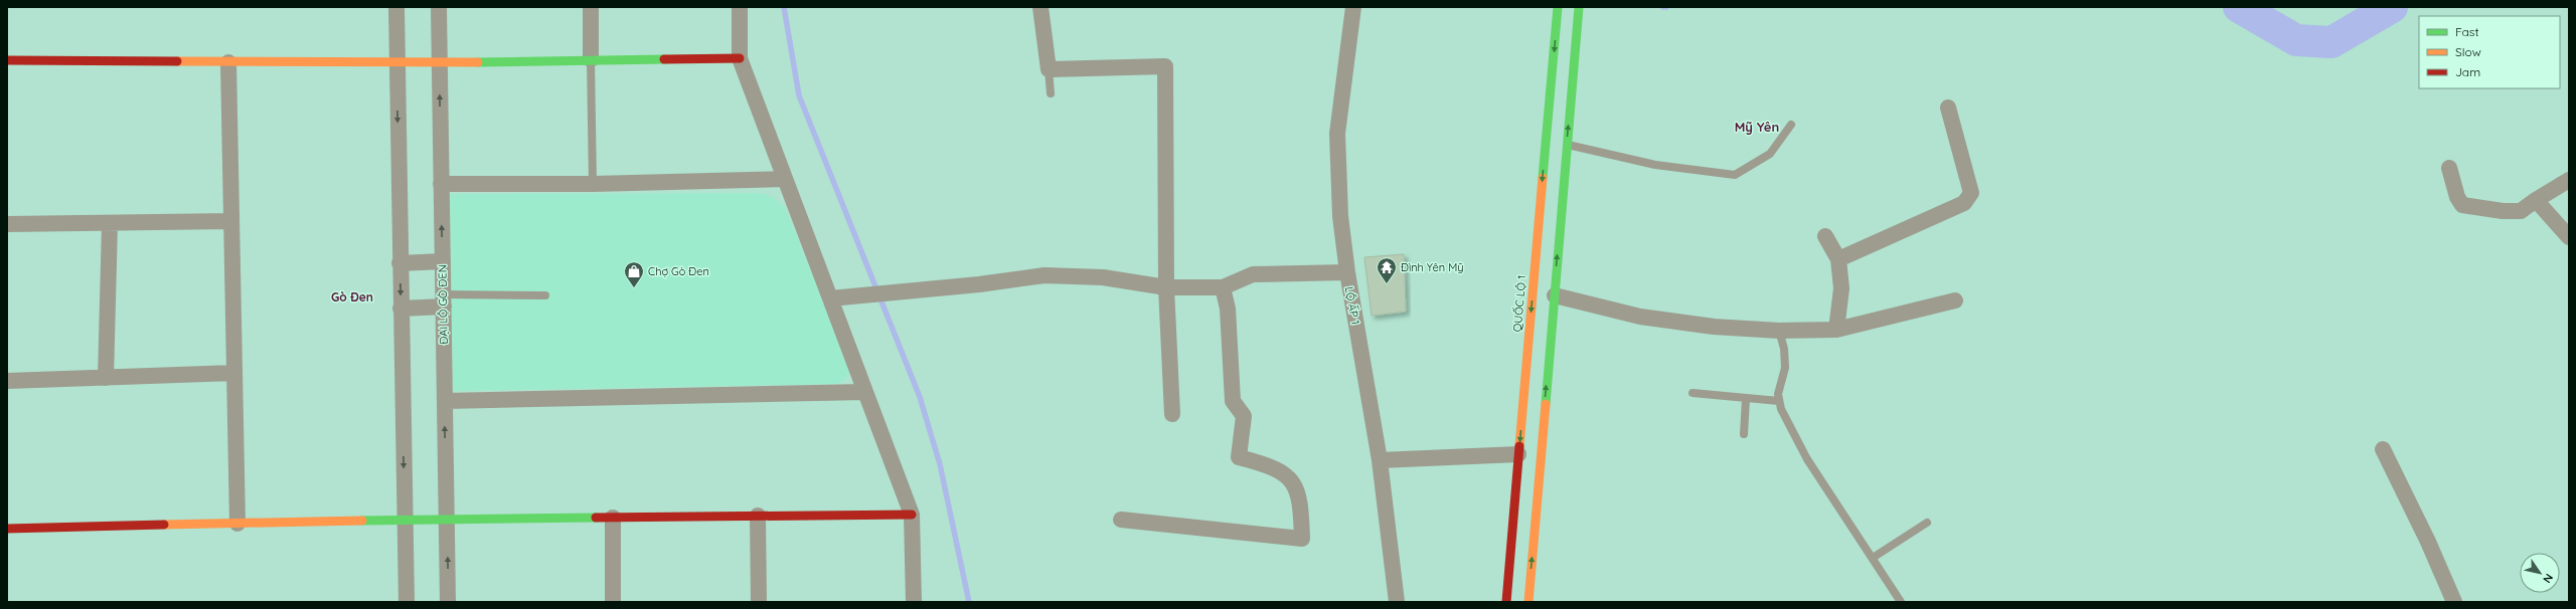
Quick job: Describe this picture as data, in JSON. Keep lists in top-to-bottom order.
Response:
{
  "streets": {
    "main road": ["QUỐC LỘ 1"],
    "street": ["ĐẠI LỘ GÒ ĐEN", "LỘ ẤP 1"]
  },
  "districts": ["Mỹ Yên", "Gò Đen"],
  "places": {
    "temple": ["Đình Yên Mỹ"],
    "shop": ["Chợ Gò Đen"]
  },
  "legend": ["Fast", "Slow", "Jam"],
  "north": "bottom right"
}
